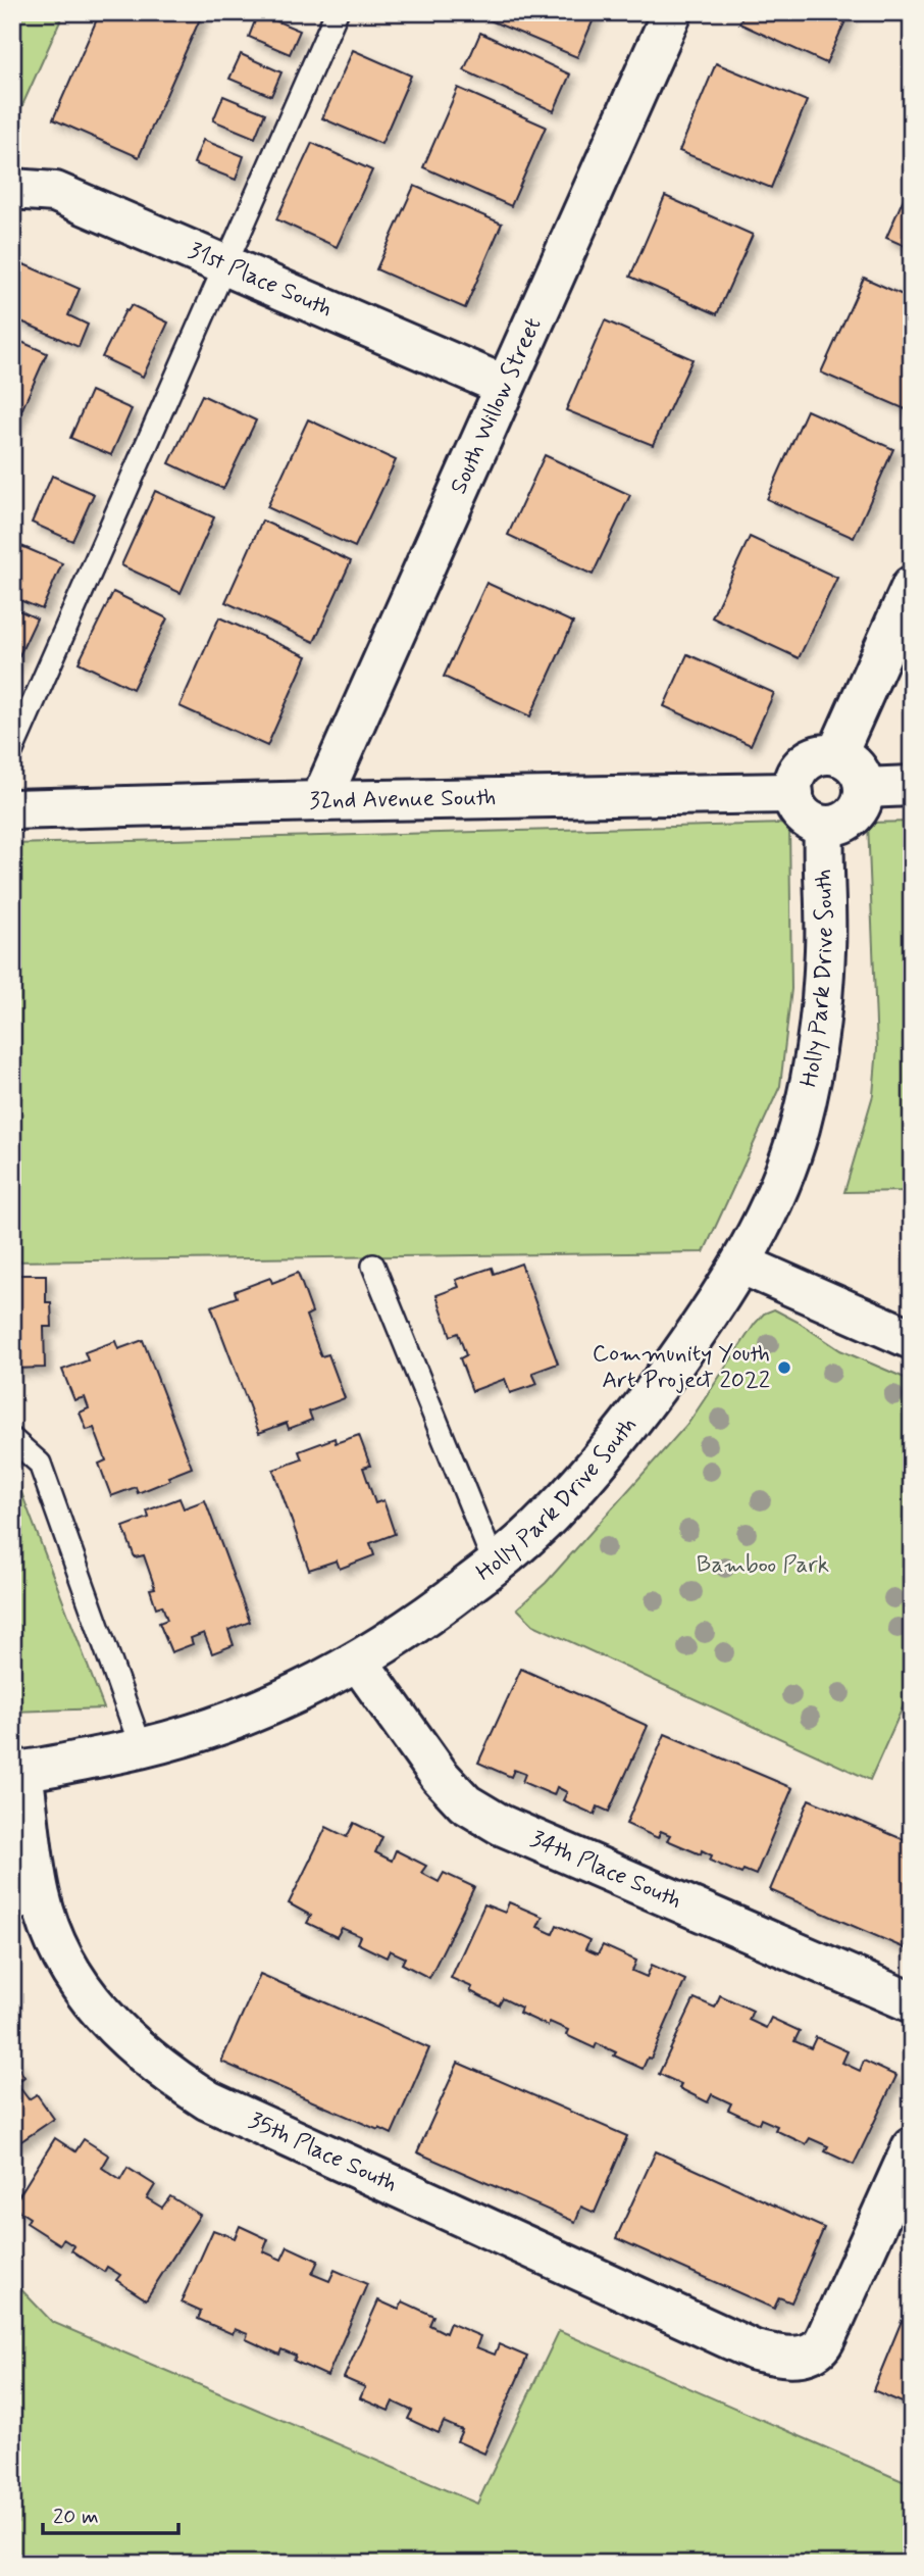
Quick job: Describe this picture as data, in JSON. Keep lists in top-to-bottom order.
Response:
{
  "streets": {
    "street": [
      "31st Place South",
      "South Willow Street",
      "32nd Avenue South",
      "Holly Park Drive South",
      "34th Place South",
      "35th Place South"
    ]
  },
  "crossings": [
    ["31st Place South", "South Willow Street"],
    ["South Willow Street", "32nd Avenue South"],
    ["32nd Avenue South", "Holly Park Drive South"],
    ["Holly Park Drive South", "34th Place South"],
    ["Holly Park Drive South", "35th Place South"]
  ],
  "parks": ["Bamboo Park"],
  "places": ["Community Youth Art Project 2022"],
  "scale_bar": "20 m"
}
